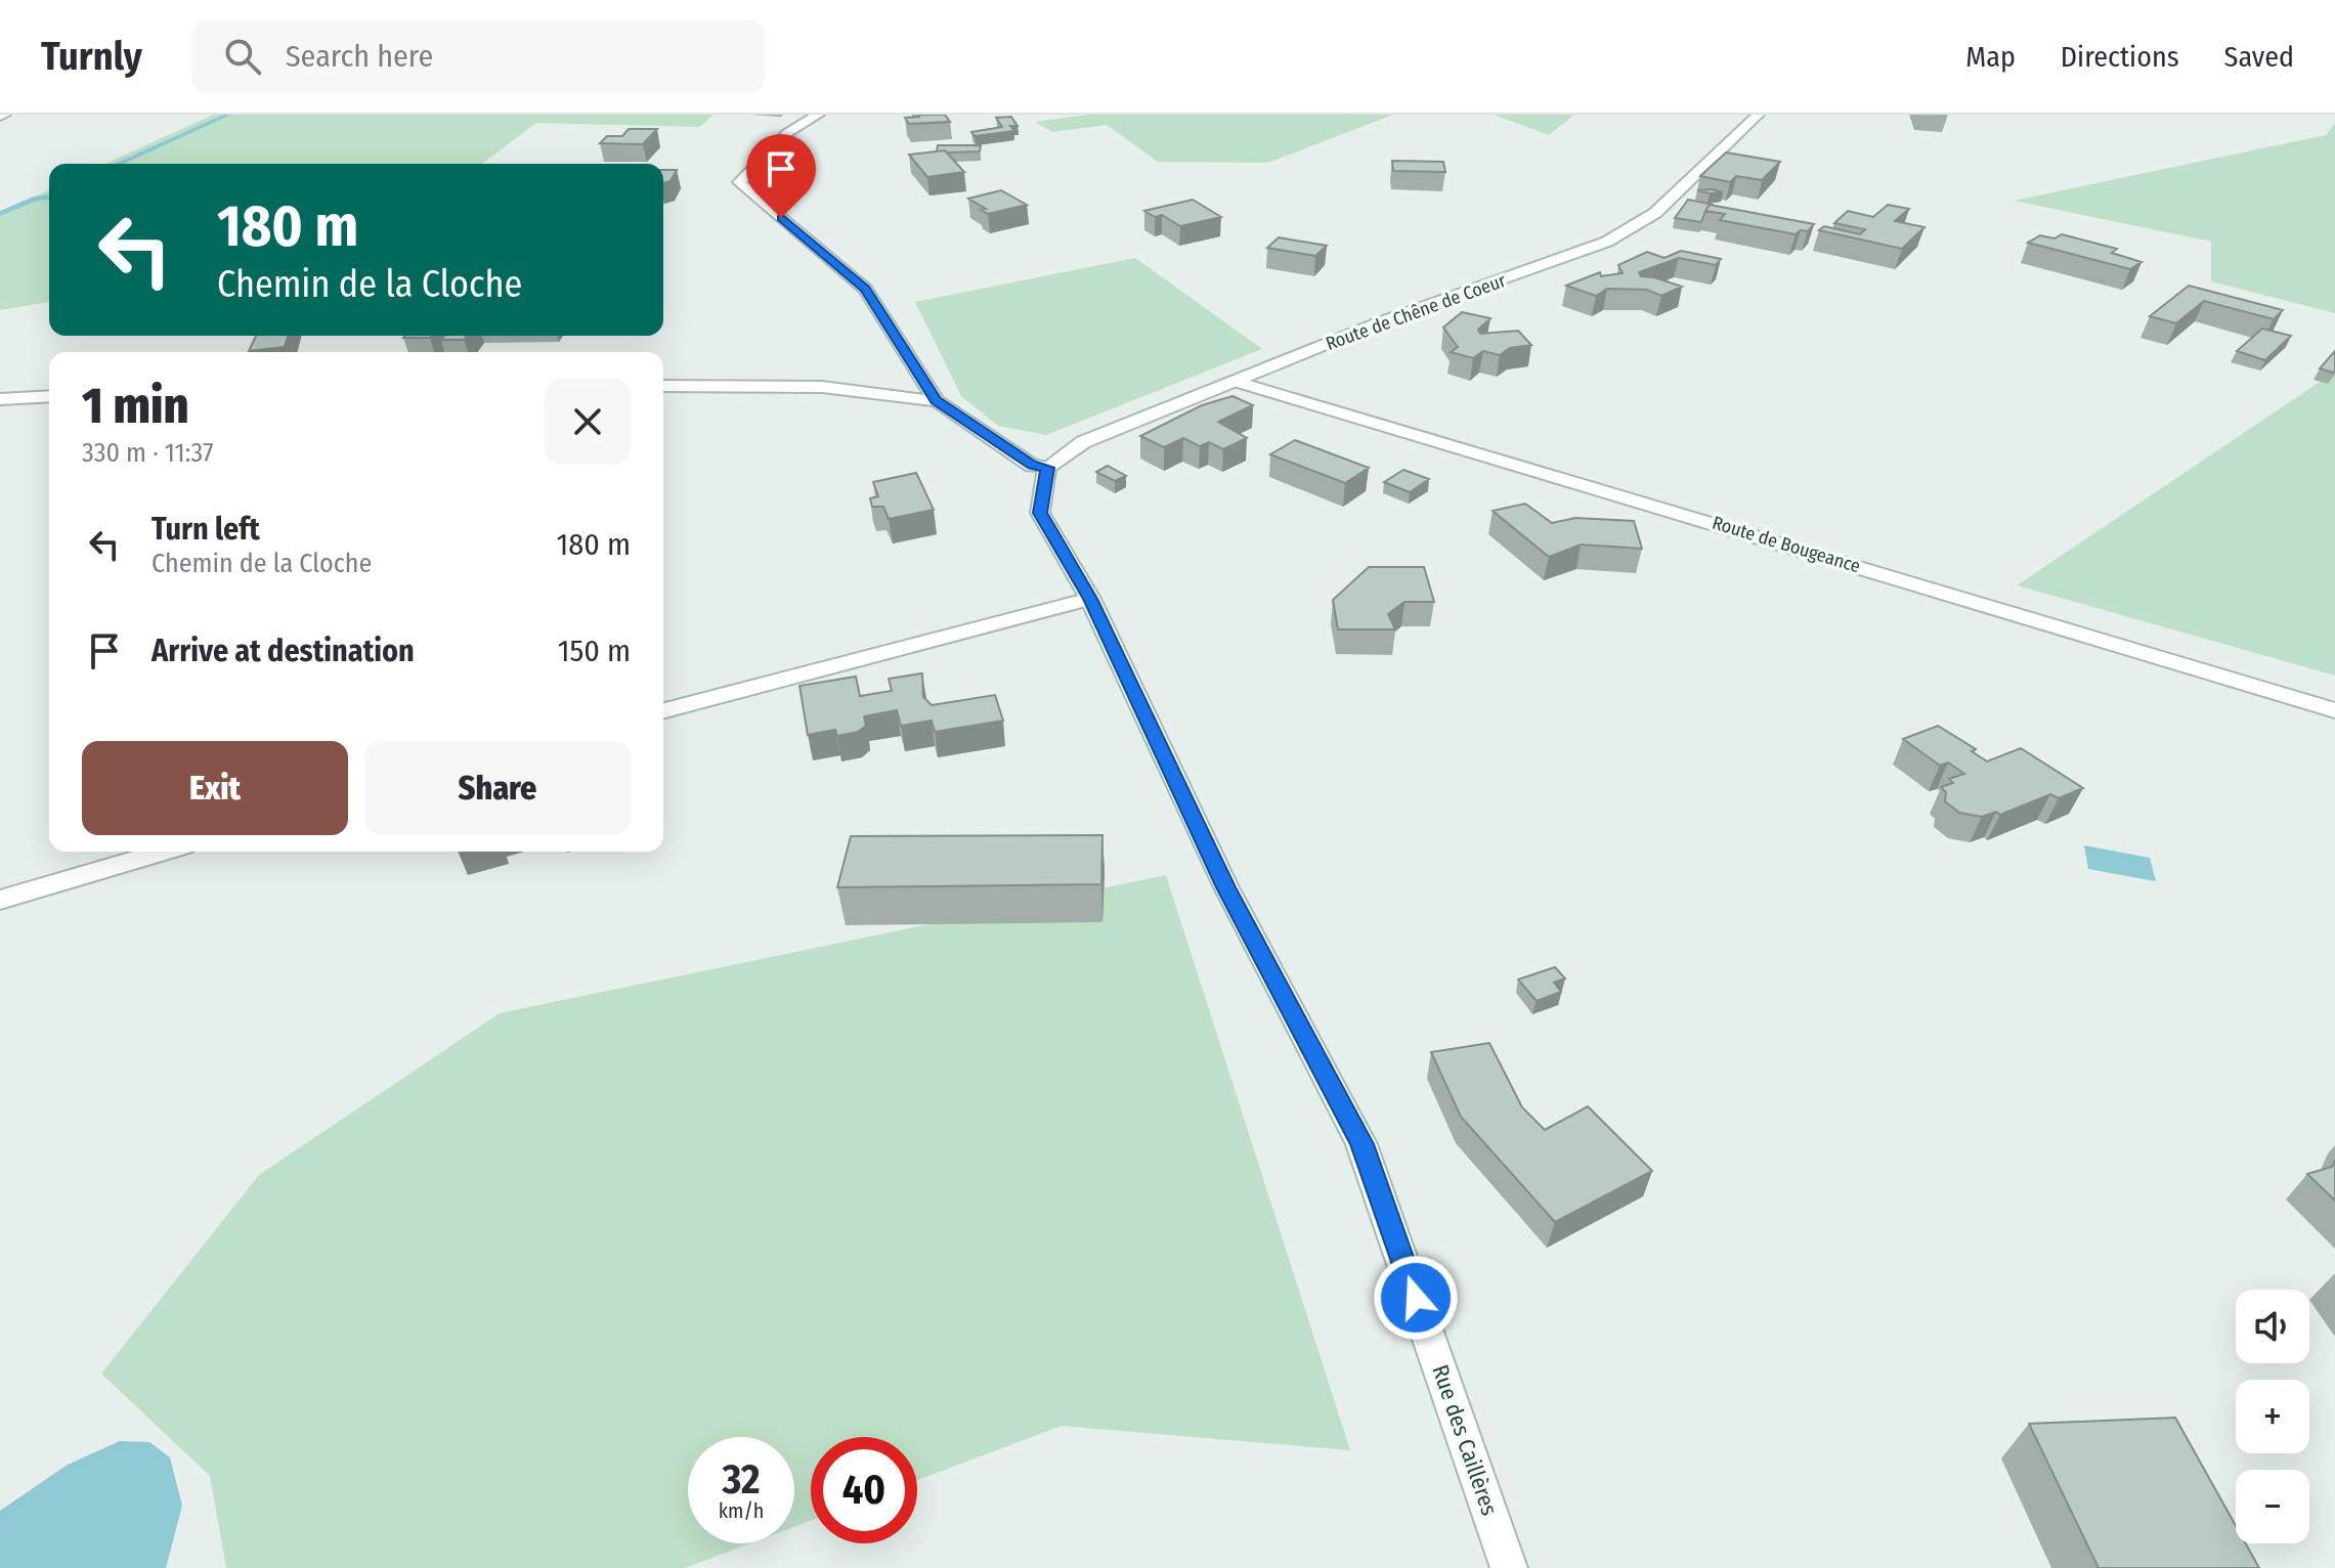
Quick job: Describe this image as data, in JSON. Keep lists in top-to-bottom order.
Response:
{
  "streets": {
    "street": ["Route de Chêne de Coeur", "Route de Bougeance", "Rue des Caillères"]
  },
  "crossings": [
    ["Route de Chêne de Coeur", "Route de Bougeance"],
    ["Route de Chêne de Coeur", "Rue des Caillères"]
  ],
  "page": {
    "header": "Turnly",
    "search": "Search here",
    "nav": ["Map", "Directions", "Saved"],
    "turn": ["180 m", "Chemin de la Cloche"],
    "heading": ["1 min", "330 m · 11:37"],
    "list": [
      {
        "name": "Turn left",
        "note": "Chemin de la Cloche",
        "value": "180 m"
      },
      {
        "name": "Arrive at destination",
        "value": "150 m"
      }
    ],
    "buttons": ["Exit", "Share"],
    "map_buttons": ["+", "−"],
    "speed": "32 km/h",
    "limit": "40"
  }
}
